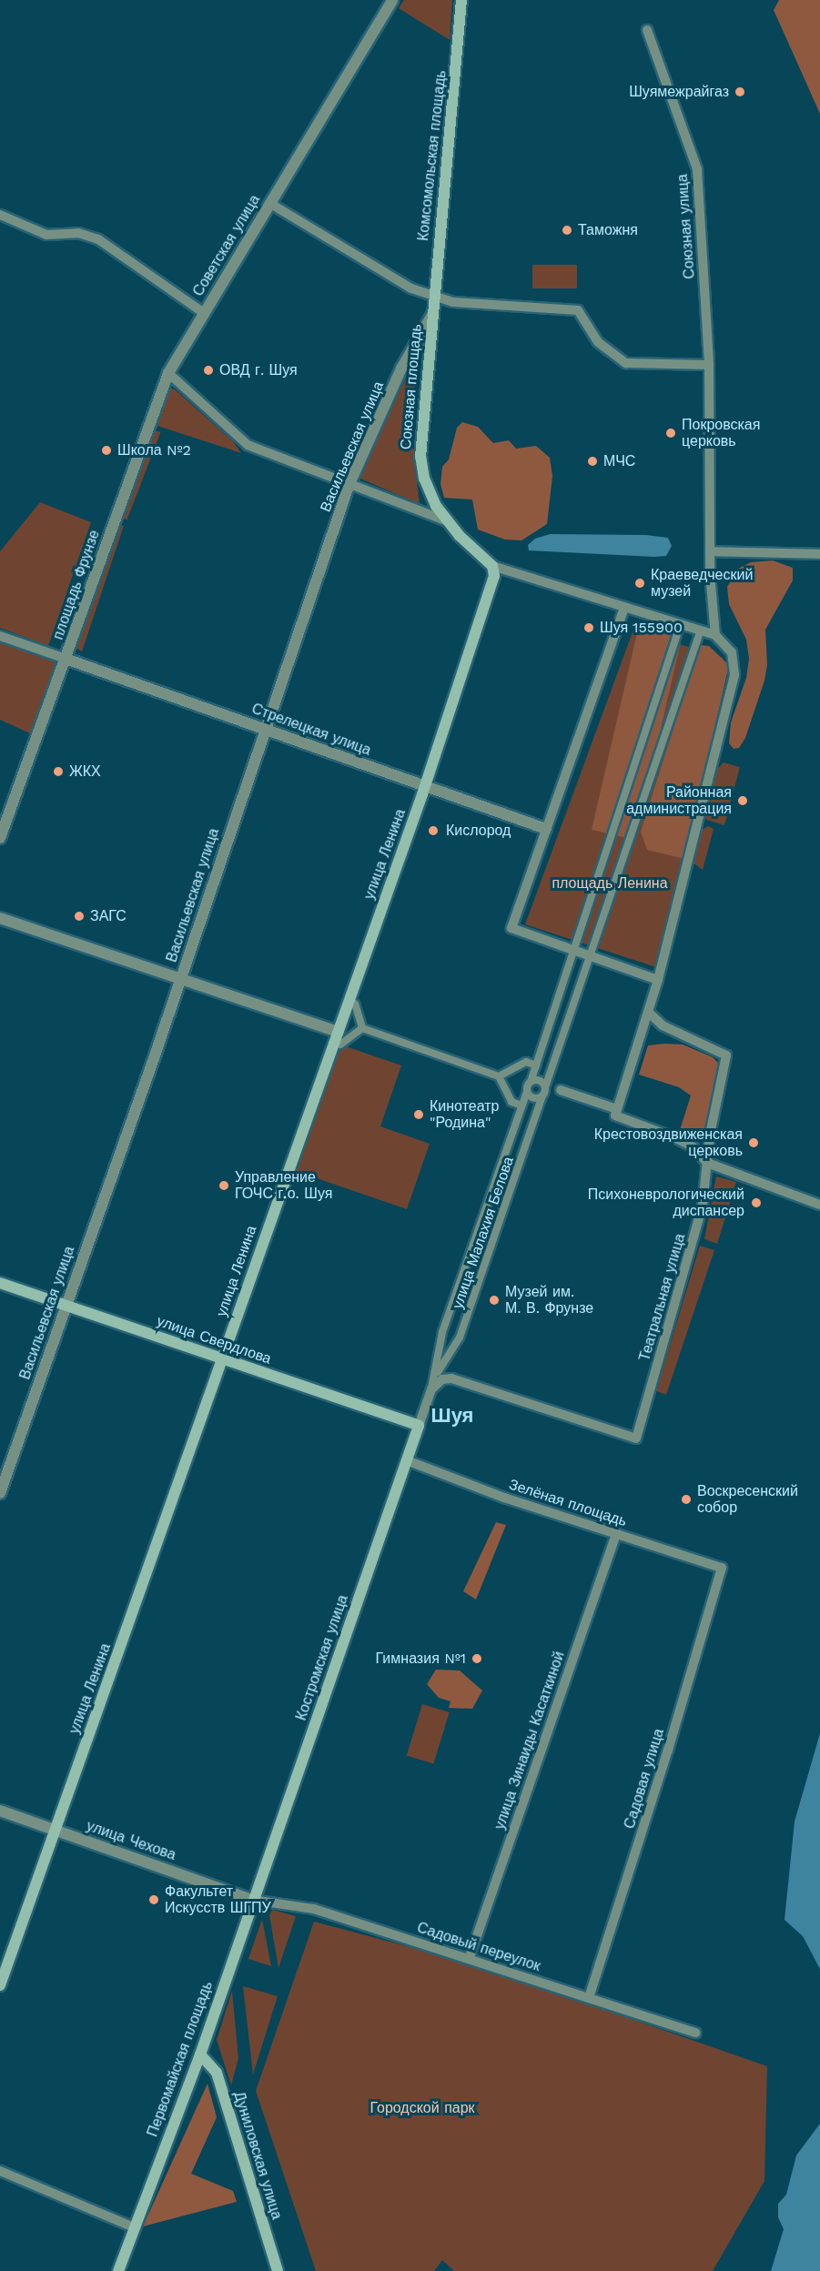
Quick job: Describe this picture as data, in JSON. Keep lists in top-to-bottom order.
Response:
{
  "streets": {
    "main road": [
      "Комсомольская площадь",
      "Союзная площадь",
      "улица Ленина",
      "улица Свердлова",
      "Костромская улица",
      "Первомайская площадь",
      "Дуниловская улица"
    ],
    "street": [
      "Союзная улица",
      "Советская улица",
      "Васильевская улица",
      "площадь Фрунзе",
      "Стрелецкая улица",
      "улица Малахия Белова",
      "Театральная улица",
      "Зелёная площадь",
      "улица Зинаиды Касаткиной",
      "Садовая улица",
      "улица Чехова",
      "Садовый переулок"
    ]
  },
  "crossings": [
    ["Комсомольская площадь", "Союзная площадь"],
    ["Комсомольская площадь", "Васильевская улица"],
    ["Советская улица", "площадь Фрунзе"],
    ["Союзная площадь", "Васильевская улица"],
    ["Союзная площадь", "улица Ленина"],
    ["Васильевская улица", "Стрелецкая улица"],
    ["Васильевская улица", "улица Свердлова"],
    ["площадь Фрунзе", "Стрелецкая улица"],
    ["Стрелецкая улица", "улица Ленина"],
    ["улица Ленина", "улица Свердлова"],
    ["улица Ленина", "улица Чехова"],
    ["улица Малахия Белова", "Театральная улица"],
    ["улица Свердлова", "Костромская улица"],
    ["Зелёная площадь", "Костромская улица"],
    ["Зелёная площадь", "улица Зинаиды Касаткиной"],
    ["Зелёная площадь", "Садовая улица"],
    ["Костромская улица", "улица Чехова"],
    ["Костромская улица", "Садовый переулок"],
    ["Костромская улица", "Первомайская площадь"],
    ["улица Зинаиды Касаткиной", "Садовый переулок"],
    ["Садовая улица", "Садовый переулок"],
    ["улица Чехова", "Садовый переулок"],
    ["улица Чехова", "Первомайская площадь"],
    ["Садовый переулок", "Первомайская площадь"],
    ["Первомайская площадь", "Дуниловская улица"]
  ],
  "districts": ["Шуя"],
  "parks": ["площадь Ленина", "Городской парк"],
  "places": [
    "Шуямежрайгаз",
    "Таможня",
    "ОВД г. Шуя",
    "Покровская церковь",
    "Школа №2",
    "МЧС",
    "Краеведческий музей",
    "Шуя 155900",
    "ЖКХ",
    "Районная администрация",
    "Кислород",
    "ЗАГС",
    "Кинотеатр \"Родина\"",
    "Крестовоздвиженская церковь",
    "Управление ГОЧС г.о. Шуя",
    "Психоневрологический диспансер",
    "Музей им. М. В. Фрунзе",
    "Воскресенский собор",
    "Гимназия №1",
    "Факультет Искусств ШГПУ"
  ]
}
